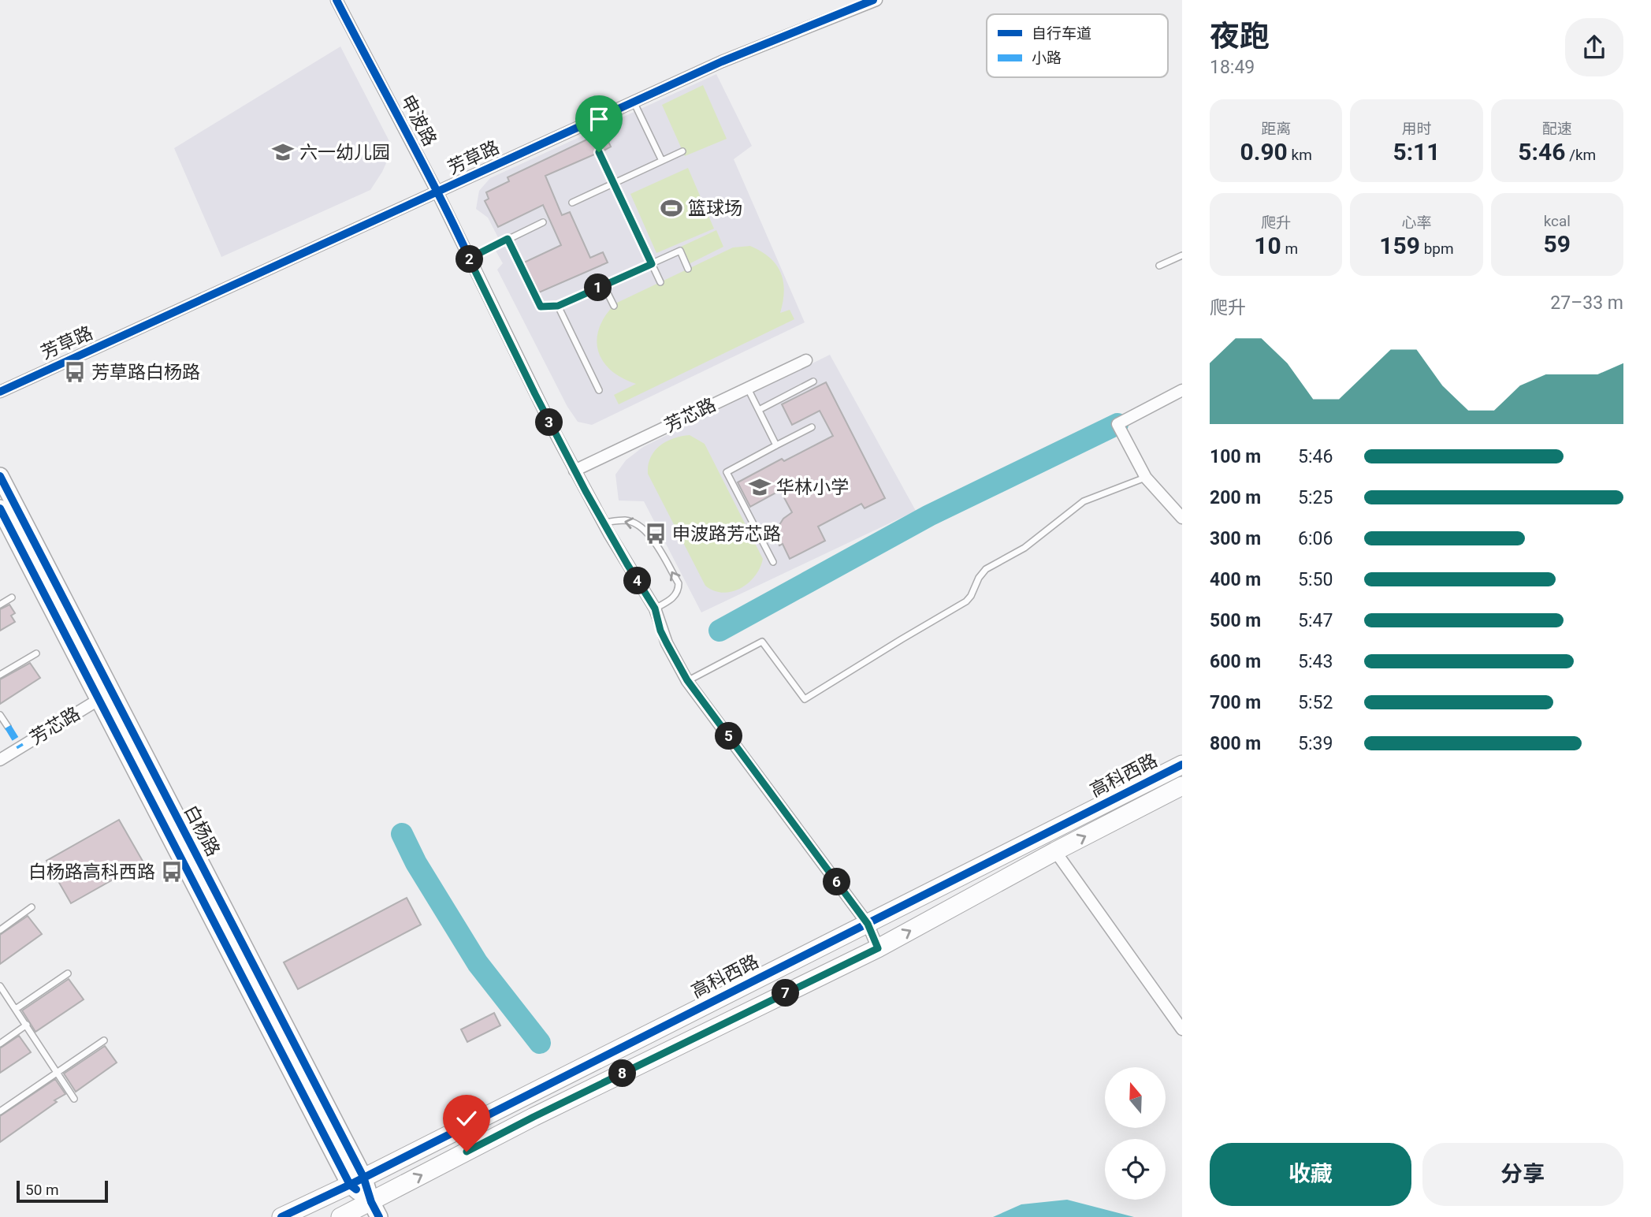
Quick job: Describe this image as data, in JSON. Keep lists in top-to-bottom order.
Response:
{
  "streets": {
    "main road": ["高科西路", "白杨路"],
    "street": ["申波路", "芳草路", "芳芯路"]
  },
  "crossings": [
    ["申波路", "芳草路"],
    ["申波路", "芳芯路"],
    ["申波路", "高科西路"],
    ["芳芯路", "白杨路"],
    ["高科西路", "白杨路"]
  ],
  "places": {
    "school or university": ["六一幼儿园", "华林小学"],
    "sports": ["篮球场"],
    "bus stop": ["芳草路白杨路", "申波路芳芯路", "白杨路高科西路"]
  },
  "legend": ["自行车道", "小路"],
  "scale_bar": "50 m",
  "north": "top",
  "page": {
    "heading": ["夜跑", "18:49"],
    "stats": [
      ["距离", "0.90 km"],
      ["用时", "5:11"],
      ["配速", "5:46 /km"],
      ["爬升", "10 m"],
      ["心率", "159 bpm"],
      ["kcal", "59"]
    ],
    "pins": [
      "2",
      "1",
      "3",
      "4",
      "5",
      "6",
      "7",
      "8"
    ],
    "chart": ["爬升", "27–33 m"],
    "list": [
      {
        "name": "100 m",
        "note": "5:46"
      },
      {
        "name": "200 m",
        "note": "5:25"
      },
      {
        "name": "300 m",
        "note": "6:06"
      },
      {
        "name": "400 m",
        "note": "5:50"
      },
      {
        "name": "500 m",
        "note": "5:47"
      },
      {
        "name": "600 m",
        "note": "5:43"
      },
      {
        "name": "700 m",
        "note": "5:52"
      },
      {
        "name": "800 m",
        "note": "5:39"
      }
    ],
    "buttons": ["收藏", "分享"],
    "scale": "50 m"
  }
}
